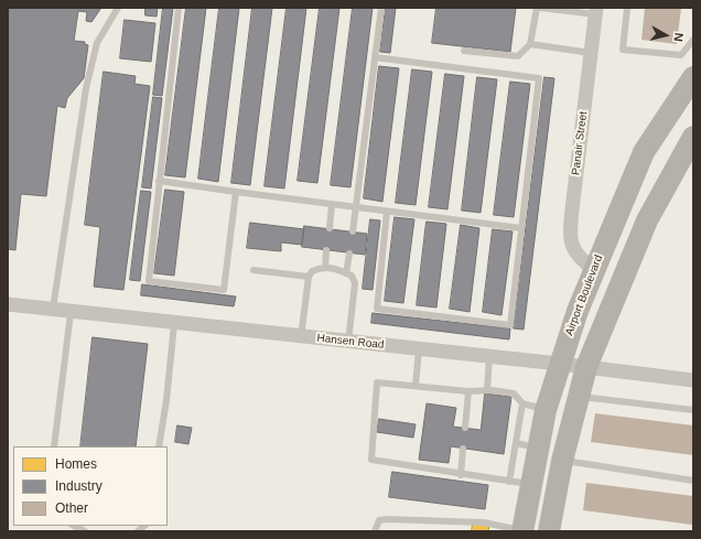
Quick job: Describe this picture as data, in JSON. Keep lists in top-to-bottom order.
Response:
{
  "streets": {
    "main road": ["Airport Boulevard"],
    "street": ["Panair Street", "Hansen Road"]
  },
  "crossings": [
    ["Panair Street", "Airport Boulevard"],
    ["Airport Boulevard", "Hansen Road"]
  ],
  "legend": ["Homes", "Industry", "Other"],
  "north": "right"
}
